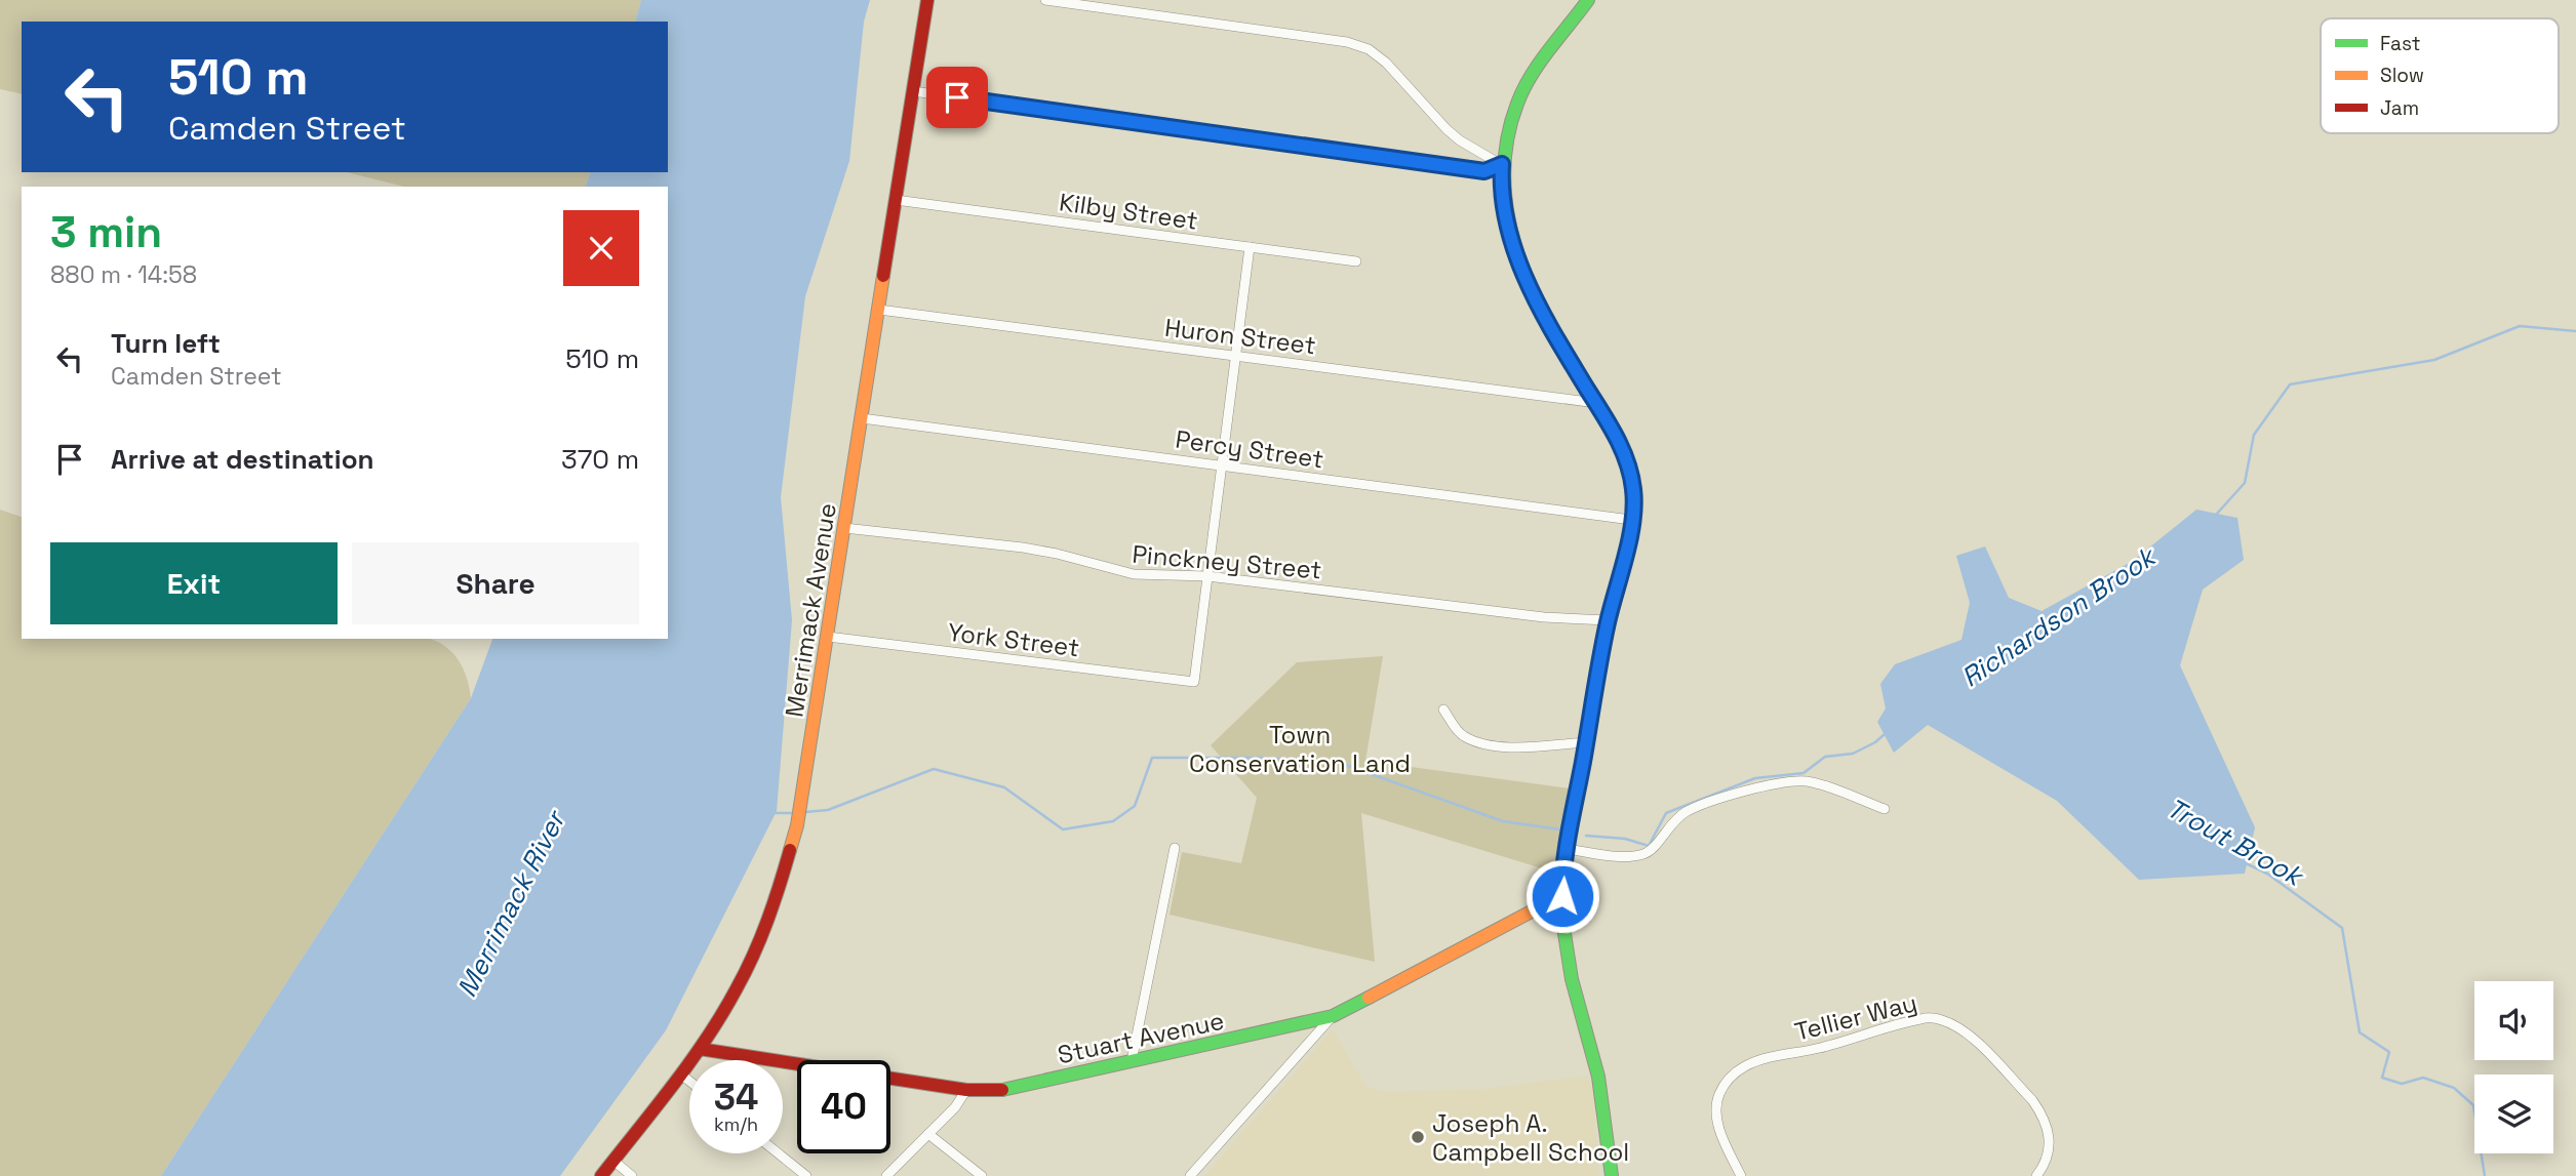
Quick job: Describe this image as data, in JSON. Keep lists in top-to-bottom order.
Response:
{
  "streets": {
    "street": [
      "Kilby Street",
      "Huron Street",
      "Percy Street",
      "Pinckney Street",
      "Merrimack Avenue",
      "York Street",
      "Tellier Way",
      "Stuart Avenue"
    ]
  },
  "crossings": [
    ["Kilby Street", "Merrimack Avenue"],
    ["Huron Street", "Merrimack Avenue"],
    ["Percy Street", "Merrimack Avenue"],
    ["Pinckney Street", "Merrimack Avenue"],
    ["Pinckney Street", "York Street"],
    ["Merrimack Avenue", "York Street"],
    ["Merrimack Avenue", "Stuart Avenue"]
  ],
  "water": ["Richardson Brook", "Trout Brook", "Merrimack River"],
  "parks": ["Town Conservation Land"],
  "places": ["Joseph A. Campbell School"],
  "legend": ["Fast", "Slow", "Jam"],
  "page": {
    "turn": ["510 m", "Camden Street"],
    "heading": ["3 min", "880 m · 14:58"],
    "list": [
      {
        "name": "Turn left",
        "note": "Camden Street",
        "value": "510 m"
      },
      {
        "name": "Arrive at destination",
        "value": "370 m"
      }
    ],
    "buttons": ["Exit", "Share"],
    "speed": "34 km/h",
    "limit": "40"
  }
}
